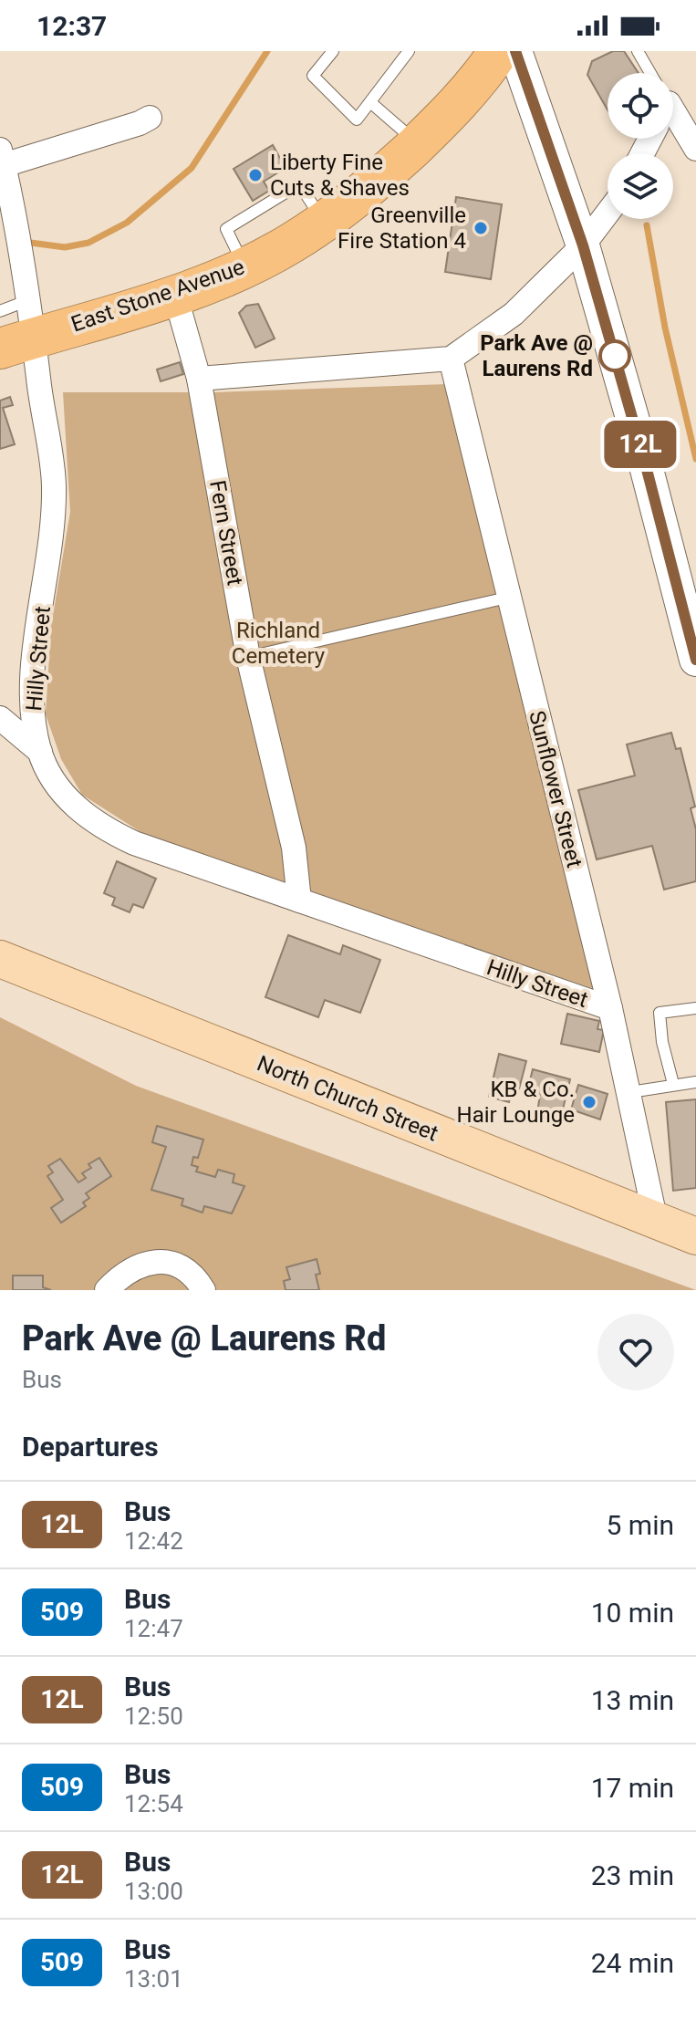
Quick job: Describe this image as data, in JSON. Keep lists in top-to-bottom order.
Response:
{
  "streets": {
    "highway": ["East Stone Avenue"],
    "main road": ["North Church Street"],
    "street": ["Fern Street", "Hilly Street", "Sunflower Street"]
  },
  "crossings": [
    ["East Stone Avenue", "Fern Street"],
    ["East Stone Avenue", "Hilly Street"],
    ["Fern Street", "Hilly Street"],
    ["Hilly Street", "Sunflower Street"],
    ["Sunflower Street", "North Church Street"]
  ],
  "parks": ["Richland Cemetery"],
  "places": [
    "Liberty Fine Cuts & Shaves",
    "Greenville Fire Station 4",
    "Park Ave @ Laurens Rd",
    "KB & Co. Hair Lounge"
  ],
  "lines": ["bus line 12L"],
  "page": {
    "status": "12:37",
    "on_map": "12L",
    "heading": [
      ["Park Ave @ Laurens Rd", "Bus"],
      "Departures"
    ],
    "list": [
      {
        "mark": "12L",
        "name": "Bus",
        "note": "12:42",
        "value": "5 min"
      },
      {
        "mark": "509",
        "name": "Bus",
        "note": "12:47",
        "value": "10 min"
      },
      {
        "mark": "12L",
        "name": "Bus",
        "note": "12:50",
        "value": "13 min"
      },
      {
        "mark": "509",
        "name": "Bus",
        "note": "12:54",
        "value": "17 min"
      },
      {
        "mark": "12L",
        "name": "Bus",
        "note": "13:00",
        "value": "23 min"
      },
      {
        "mark": "509",
        "name": "Bus",
        "note": "13:01",
        "value": "24 min"
      }
    ]
  }
}
